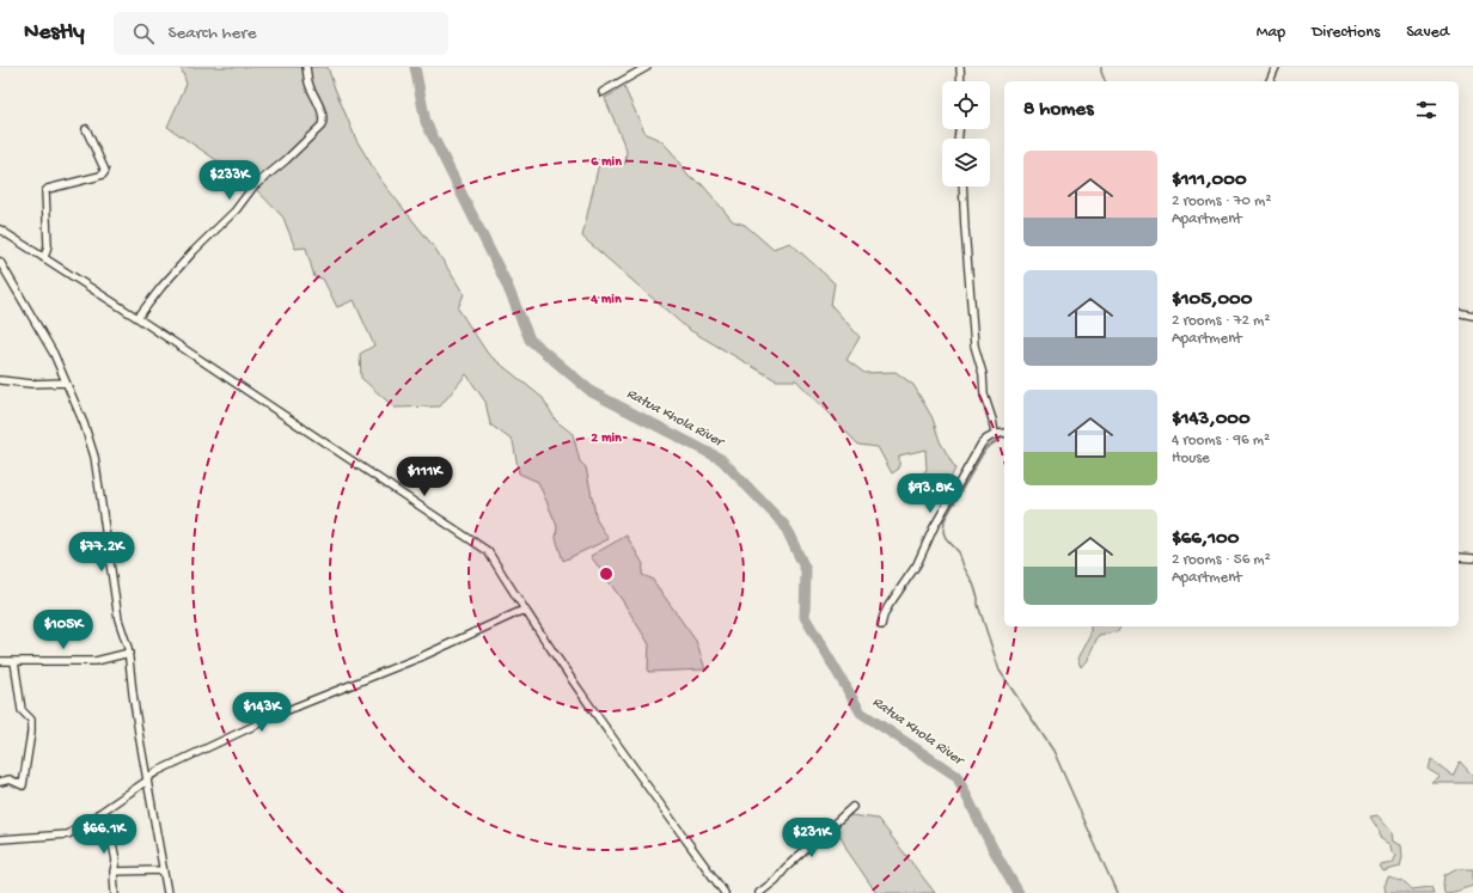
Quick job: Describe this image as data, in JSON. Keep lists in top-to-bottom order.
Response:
{
  "water": ["Ratua Khola River"],
  "page": {
    "header": "Nestly",
    "search": "Search here",
    "nav": ["Map", "Directions", "Saved"],
    "heading": "8 homes",
    "list": [
      {
        "name": "$111,000",
        "note": "2 rooms · 70 m² · Apartment"
      },
      {
        "name": "$105,000",
        "note": "2 rooms · 72 m² · Apartment"
      },
      {
        "name": "$143,000",
        "note": "4 rooms · 96 m² · House"
      },
      {
        "name": "$66,100",
        "note": "2 rooms · 56 m² · Apartment"
      }
    ],
    "price": [
      "$233K",
      "$111K",
      "$93.8K",
      "$77.2K",
      "$105K",
      "$143K",
      "$66.1K",
      "$231K"
    ]
  },
  "rings": ["6 min", "4 min", "2 min"]
}
